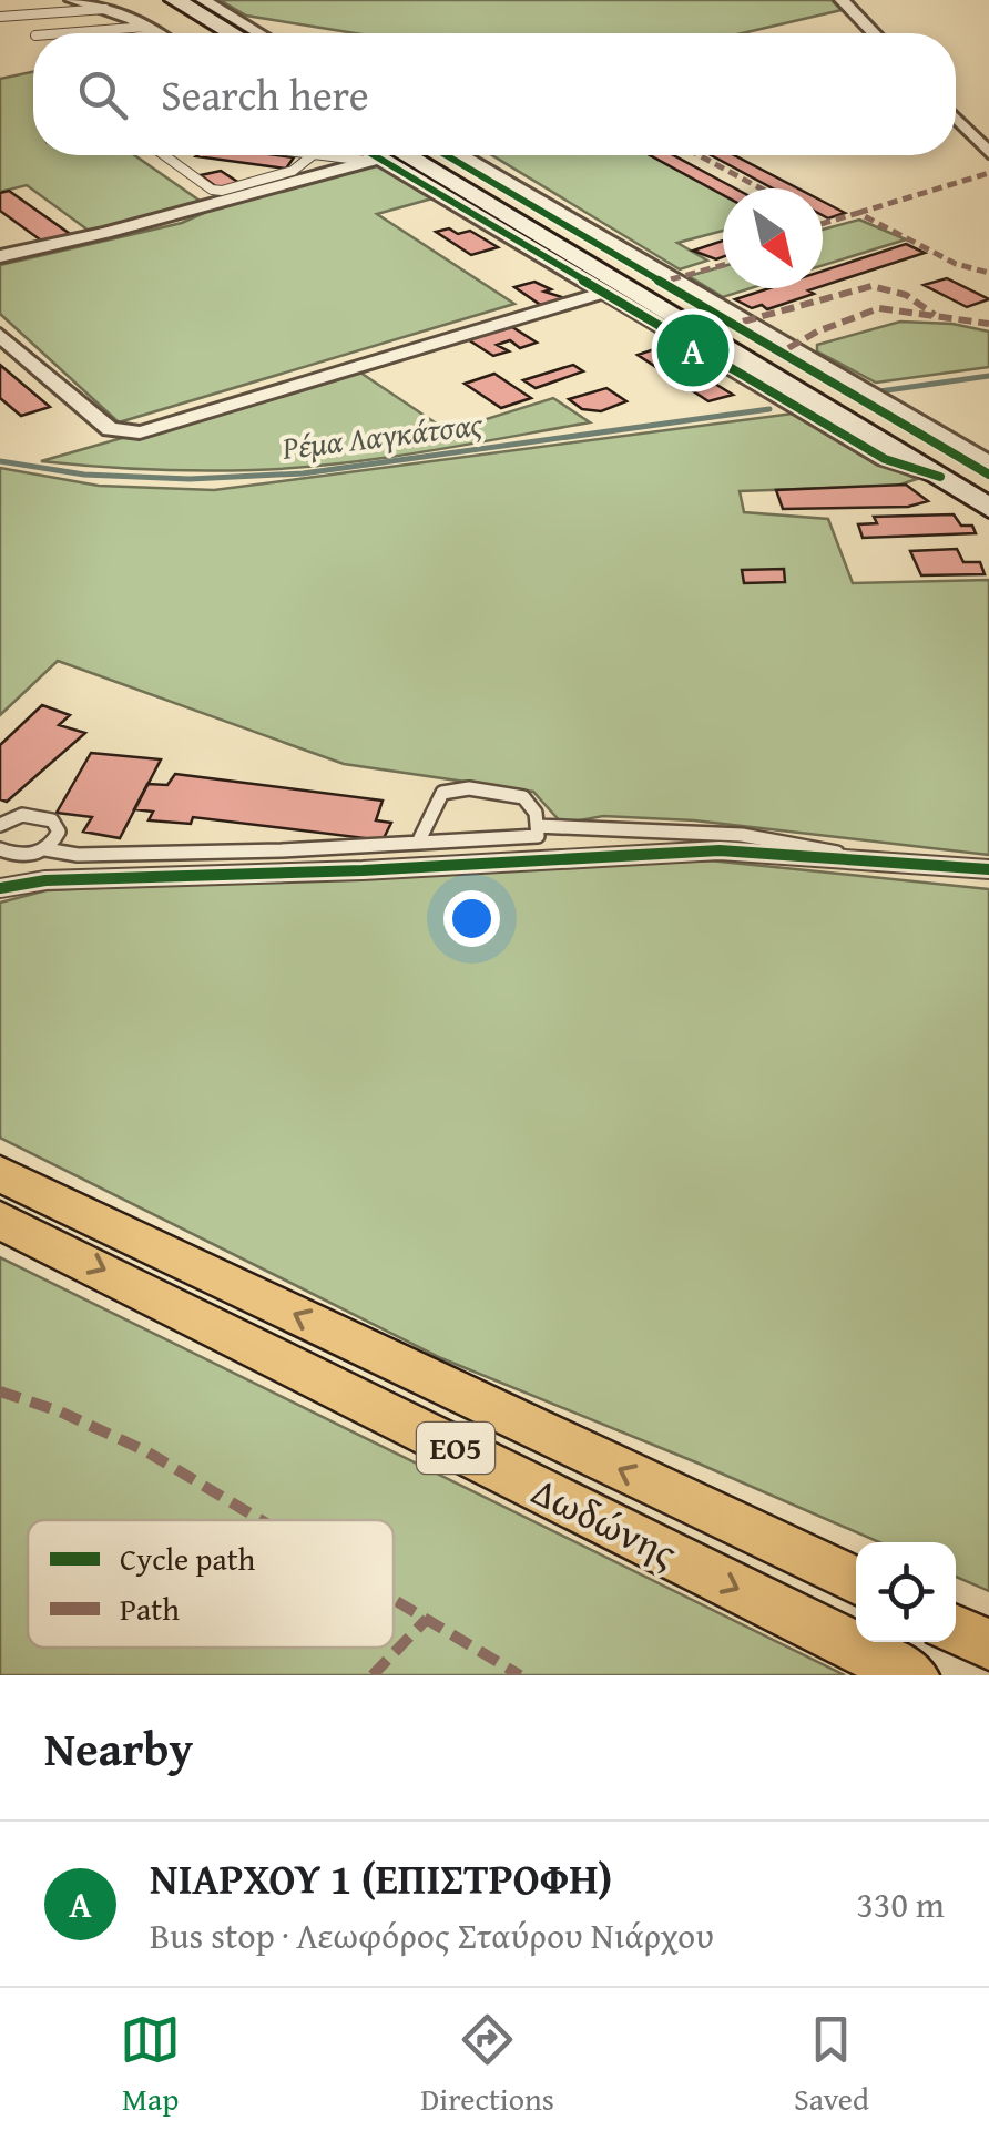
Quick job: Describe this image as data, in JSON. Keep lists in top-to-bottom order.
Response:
{
  "streets": {
    "main road": ["ΕΟ5", "Δωδώνης"]
  },
  "water": ["Ρέμα Λαγκάτσας"],
  "legend": ["Cycle path", "Path"],
  "north": "bottom right",
  "page": {
    "search": "Search here",
    "pins": "A",
    "heading": "Nearby",
    "list": [
      {
        "mark": "A",
        "name": "ΝΙΑΡΧΟΥ 1 (ΕΠΙΣΤΡΟΦΗ)",
        "note": "Bus stop · Λεωφόρος Σταύρου Νιάρχου",
        "value": "330 m"
      }
    ],
    "nav": ["Map", "Directions", "Saved"]
  }
}
